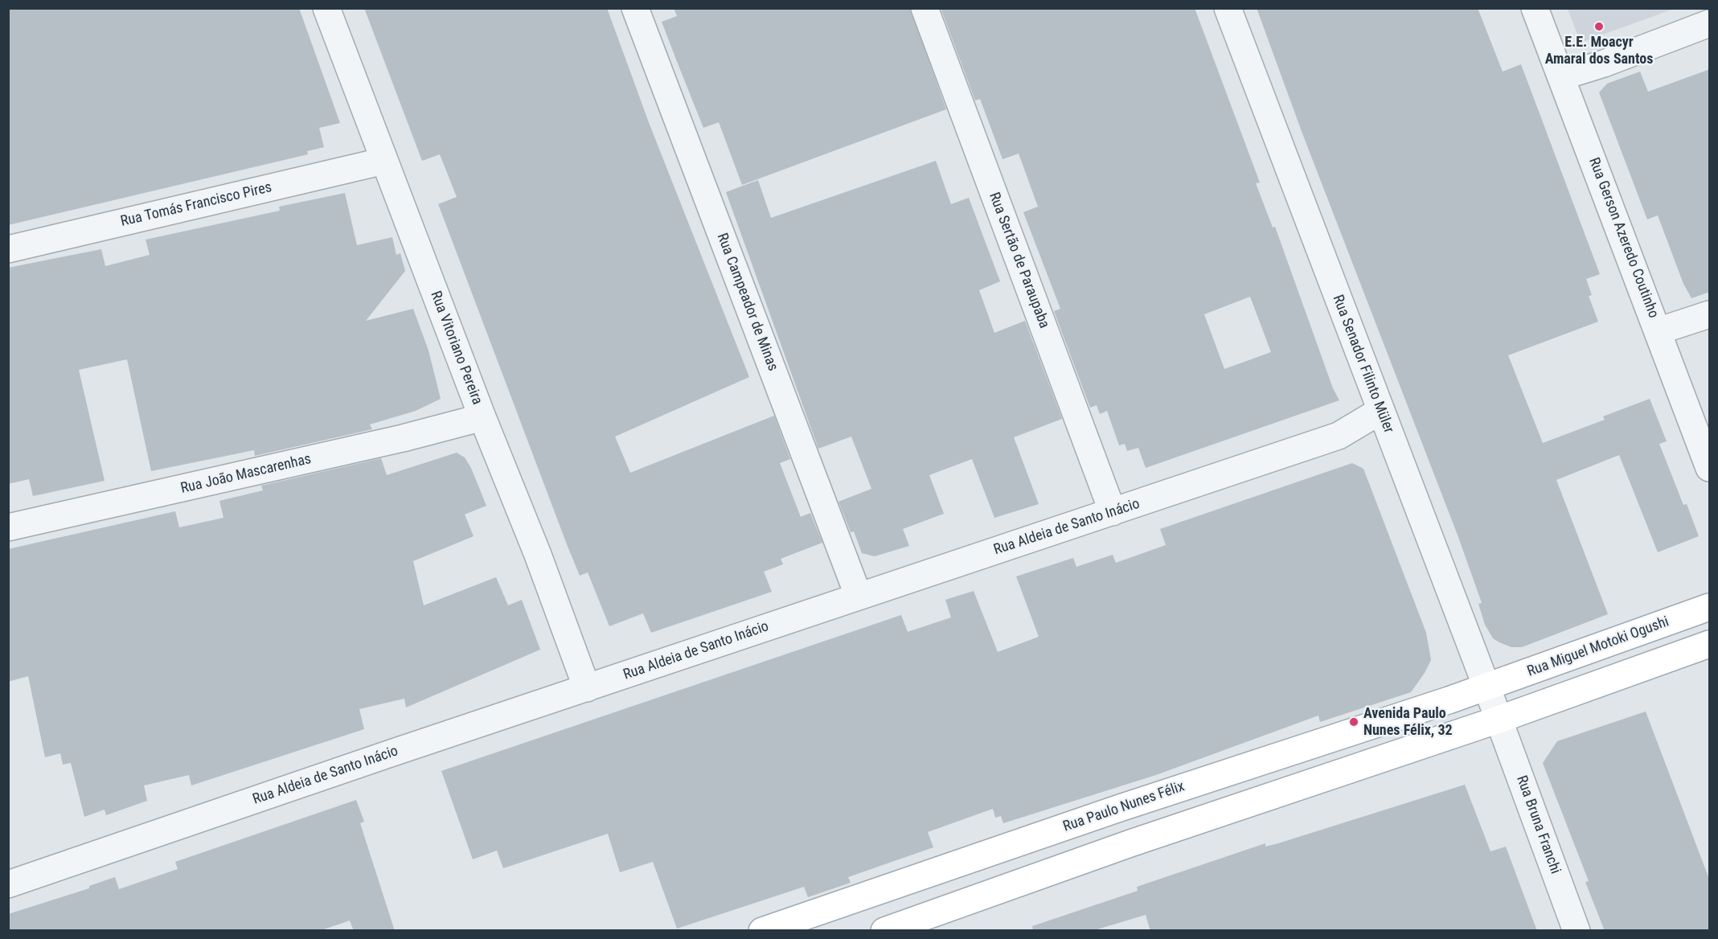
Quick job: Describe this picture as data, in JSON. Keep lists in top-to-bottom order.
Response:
{
  "streets": {
    "main road": ["Rua Miguel Motoki Ogushi", "Rua Paulo Nunes Félix"],
    "street": [
      "Rua Tomás Francisco Pires",
      "Rua Gerson Azeredo Coutinho",
      "Rua Sertão de Paraupaba",
      "Rua Campeador de Minas",
      "Rua Vitoriano Pereira",
      "Rua Senador Filinto Müler",
      "Rua João Mascarenhas",
      "Rua Aldeia de Santo Inácio",
      "Rua Bruna Franchi"
    ]
  },
  "crossings": [
    ["Rua Tomás Francisco Pires", "Rua Vitoriano Pereira"],
    ["Rua Sertão de Paraupaba", "Rua Aldeia de Santo Inácio"],
    ["Rua Campeador de Minas", "Rua Aldeia de Santo Inácio"],
    ["Rua Vitoriano Pereira", "Rua João Mascarenhas"],
    ["Rua Vitoriano Pereira", "Rua Aldeia de Santo Inácio"],
    ["Rua Senador Filinto Müler", "Rua Aldeia de Santo Inácio"],
    ["Rua Senador Filinto Müler", "Rua Miguel Motoki Ogushi"],
    ["Rua Senador Filinto Müler", "Rua Paulo Nunes Félix"],
    ["Rua Senador Filinto Müler", "Rua Bruna Franchi"],
    ["Rua Miguel Motoki Ogushi", "Rua Paulo Nunes Félix"]
  ],
  "places": ["E.E. Moacyr Amaral dos Santos", "Avenida Paulo Nunes Félix, 32"]
}
